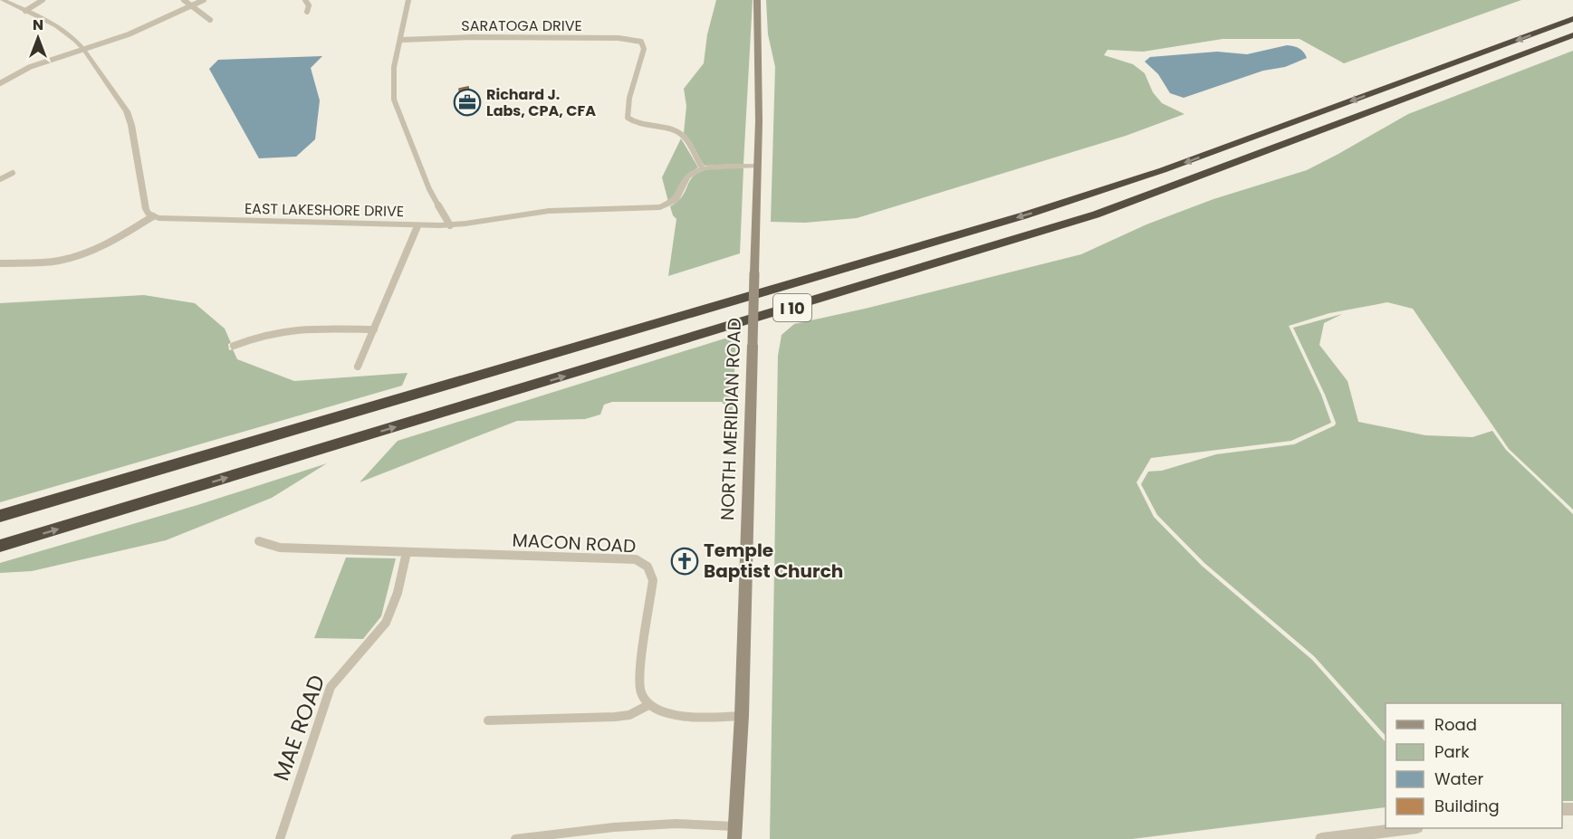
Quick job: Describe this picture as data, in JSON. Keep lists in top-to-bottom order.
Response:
{
  "streets": {
    "highway": ["I 10"],
    "main road": ["NORTH MERIDIAN ROAD"],
    "street": [
      "SARATOGA DRIVE",
      "EAST LAKESHORE DRIVE",
      "MACON ROAD",
      "MAE ROAD"
    ]
  },
  "crossings": [
    ["SARATOGA DRIVE", "EAST LAKESHORE DRIVE"],
    ["MACON ROAD", "MAE ROAD"]
  ],
  "places": {
    "office": ["Richard J. Labs, CPA, CFA"],
    "church": ["Temple Baptist Church"]
  },
  "legend": [
    "Road",
    "Park",
    "Water",
    "Building"
  ],
  "north": "top"
}
